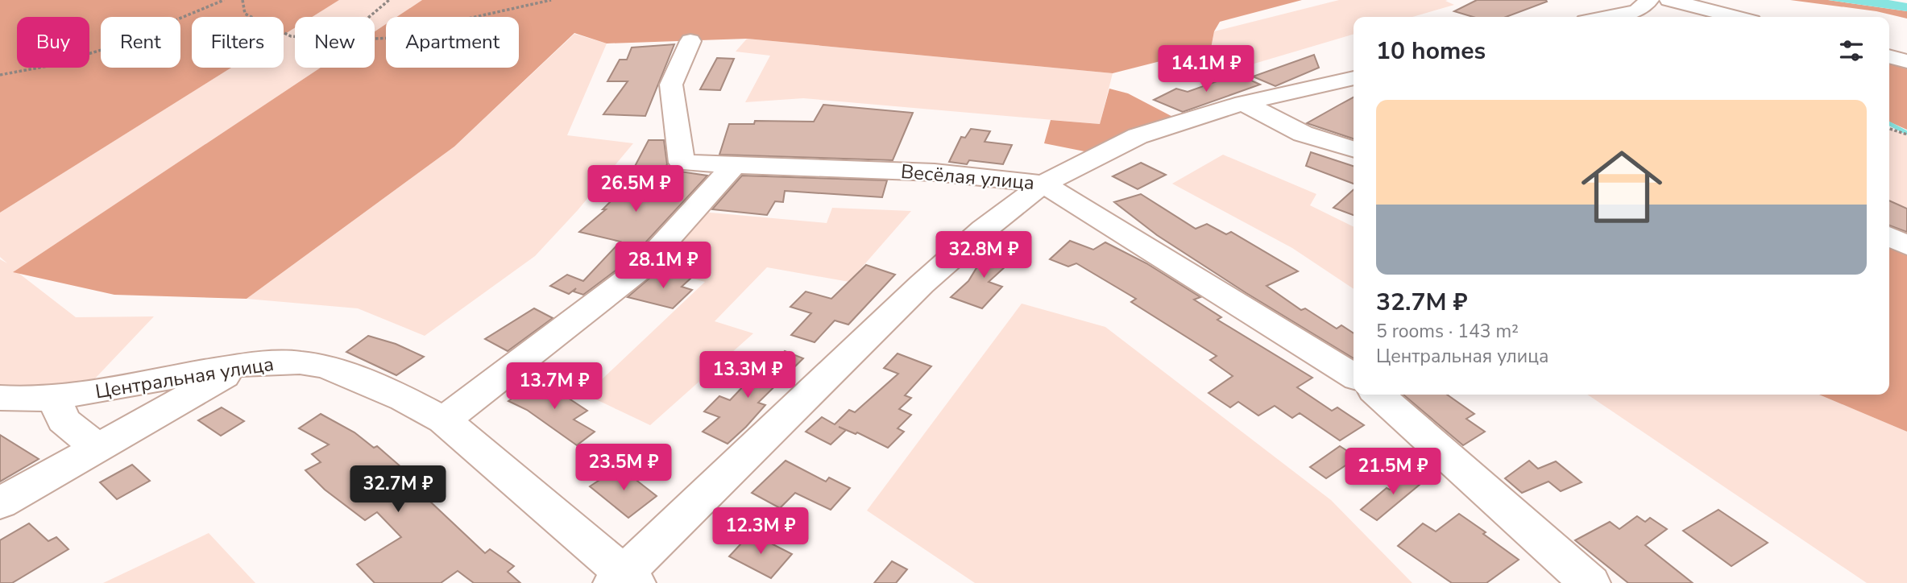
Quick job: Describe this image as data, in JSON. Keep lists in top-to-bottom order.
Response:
{
  "streets": {
    "street": ["Весёлая улица", "Центральная улица"]
  },
  "page": {
    "chip": [
      "Buy",
      "Rent",
      "Filters",
      "New",
      "Apartment"
    ],
    "heading": "10 homes",
    "price": [
      "14.1M ₽",
      "26.5M ₽",
      "32.8M ₽",
      "28.1M ₽",
      "13.3M ₽",
      "13.7M ₽",
      "23.5M ₽",
      "21.5M ₽",
      "32.7M ₽",
      "12.3M ₽"
    ],
    "list": [
      {
        "name": "32.7M ₽",
        "note": "5 rooms · 143 m² · Центральная улица"
      }
    ]
  }
}
